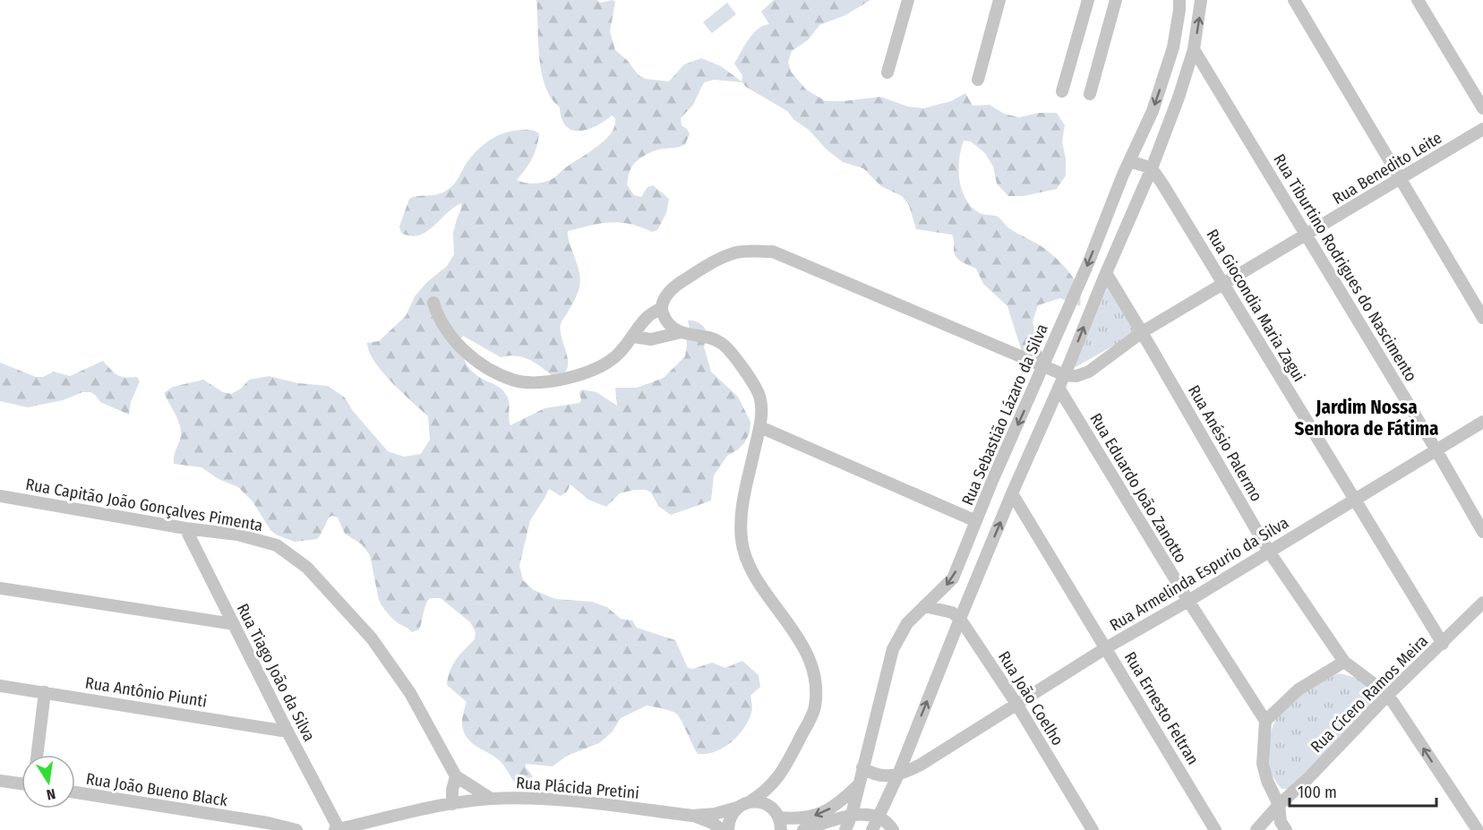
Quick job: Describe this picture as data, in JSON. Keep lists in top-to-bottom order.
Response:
{
  "streets": {
    "street": [
      "Rua Benedito Leite",
      "Rua Tiburtino Rodrigues do Nascimento",
      "Rua Giocondia Maria Zagui",
      "Rua Sebastião Lázaro da Silva",
      "Rua Anésio Palermo",
      "Rua Eduardo João Zanotto",
      "Rua Capitão João Gonçalves Pimenta",
      "Rua Armelinda Espurio da Silva",
      "Rua Tiago João da Silva",
      "Rua Antônio Piunti",
      "Rua Cícero Ramos Meira",
      "Rua João Coelho",
      "Rua Ernesto Feltran",
      "Rua Plácida Pretini",
      "Rua João Bueno Black"
    ]
  },
  "crossings": [
    ["Rua Benedito Leite", "Rua Tiburtino Rodrigues do Nascimento"],
    ["Rua Benedito Leite", "Rua Giocondia Maria Zagui"],
    ["Rua Benedito Leite", "Rua Anésio Palermo"],
    ["Rua Tiburtino Rodrigues do Nascimento", "Rua Armelinda Espurio da Silva"],
    ["Rua Giocondia Maria Zagui", "Rua Armelinda Espurio da Silva"],
    ["Rua Giocondia Maria Zagui", "Rua Cícero Ramos Meira"],
    ["Rua Anésio Palermo", "Rua Armelinda Espurio da Silva"],
    ["Rua Anésio Palermo", "Rua Cícero Ramos Meira"],
    ["Rua Eduardo João Zanotto", "Rua Armelinda Espurio da Silva"],
    ["Rua Capitão João Gonçalves Pimenta", "Rua Tiago João da Silva"],
    ["Rua Armelinda Espurio da Silva", "Rua João Coelho"],
    ["Rua Armelinda Espurio da Silva", "Rua Ernesto Feltran"],
    ["Rua Tiago João da Silva", "Rua Antônio Piunti"],
    ["Rua Tiago João da Silva", "Rua Plácida Pretini"]
  ],
  "districts": ["Jardim Nossa Senhora de Fátima"],
  "scale_bar": "100 m",
  "north": "bottom"
}
